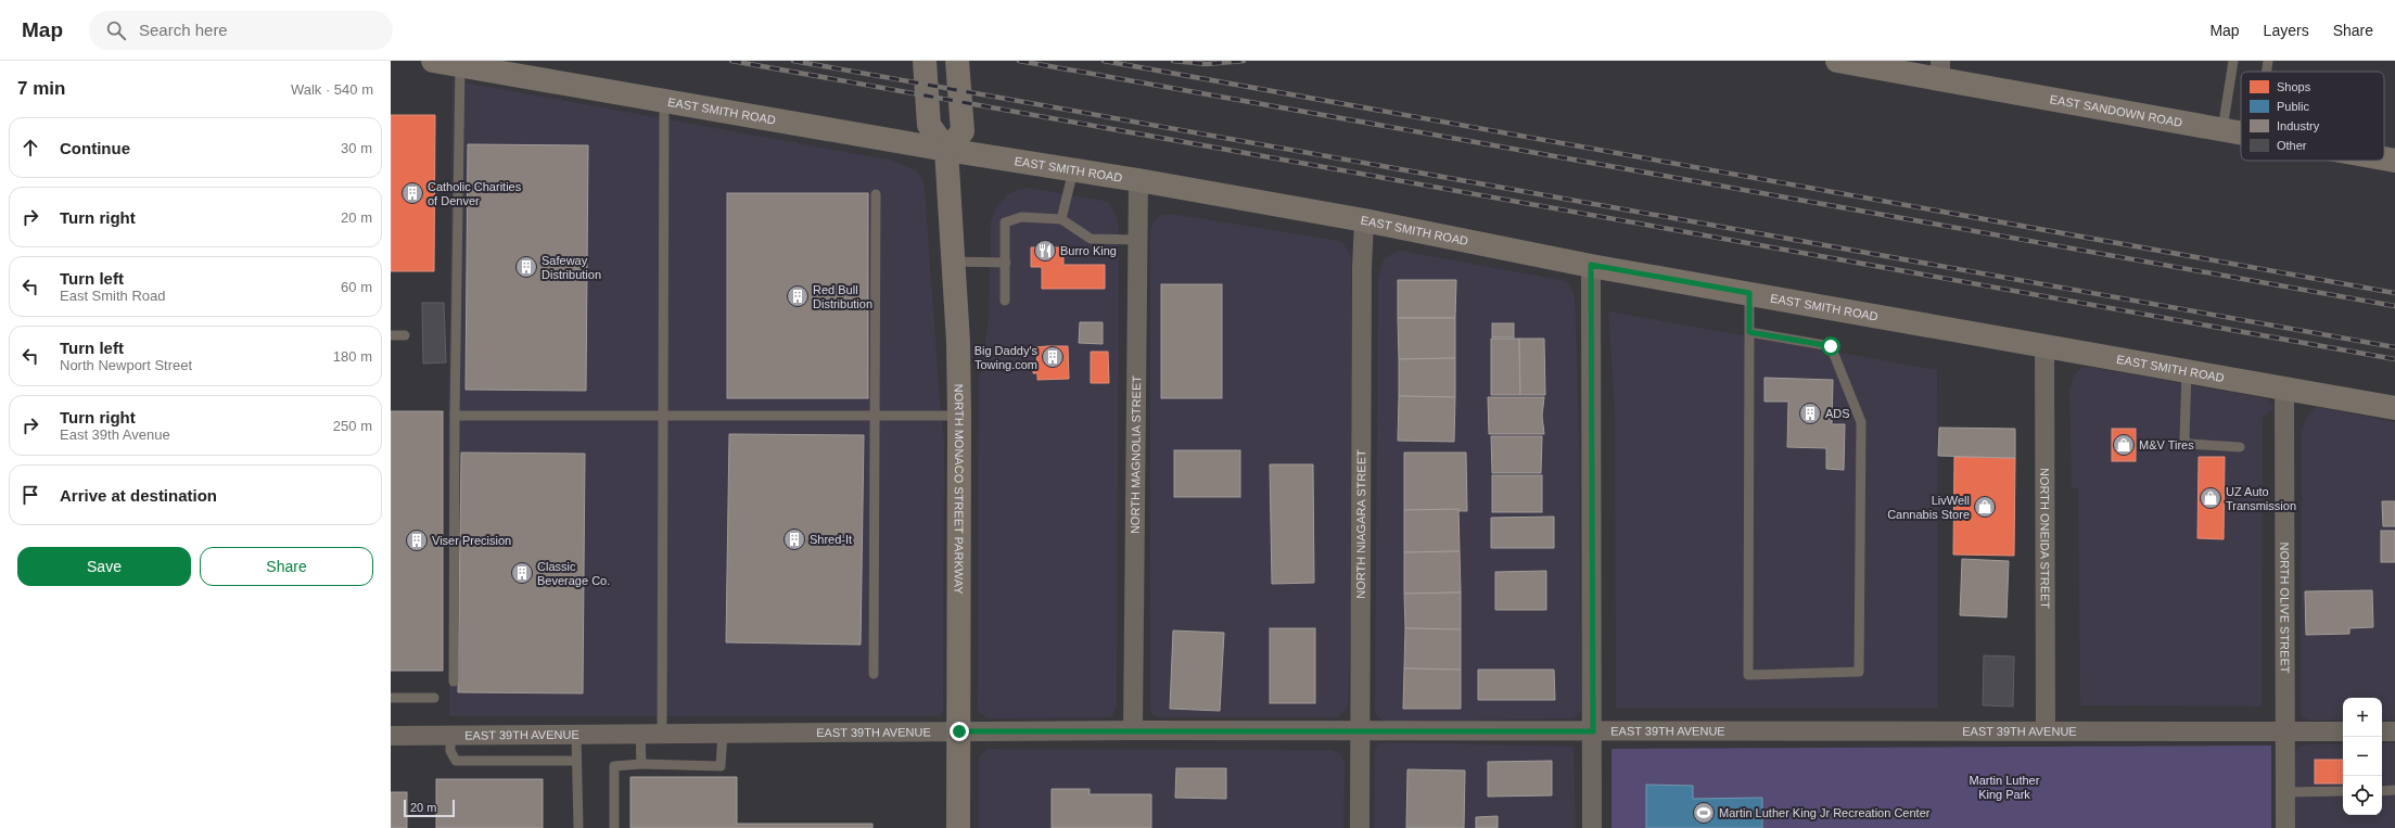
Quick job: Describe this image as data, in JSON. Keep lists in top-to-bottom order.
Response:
{
  "streets": {
    "street": [
      "EAST SMITH ROAD",
      "EAST SANDOWN ROAD",
      "NORTH MAGNOLIA STREET",
      "NORTH MONACO STREET PARKWAY",
      "NORTH NIAGARA STREET",
      "NORTH ONEIDA STREET",
      "NORTH OLIVE STREET",
      "EAST 39TH AVENUE"
    ]
  },
  "crossings": [
    ["EAST SMITH ROAD", "NORTH MAGNOLIA STREET"],
    ["EAST SMITH ROAD", "NORTH MONACO STREET PARKWAY"],
    ["EAST SMITH ROAD", "NORTH NIAGARA STREET"],
    ["EAST SMITH ROAD", "NORTH ONEIDA STREET"],
    ["EAST SMITH ROAD", "NORTH OLIVE STREET"],
    ["NORTH MAGNOLIA STREET", "EAST 39TH AVENUE"],
    ["NORTH MONACO STREET PARKWAY", "EAST 39TH AVENUE"],
    ["NORTH NIAGARA STREET", "EAST 39TH AVENUE"],
    ["NORTH ONEIDA STREET", "EAST 39TH AVENUE"],
    ["NORTH OLIVE STREET", "EAST 39TH AVENUE"]
  ],
  "parks": ["Martin Luther King Park"],
  "places": {
    "building": [
      "Catholic Charities of Denver",
      "Safeway Distribution",
      "Red Bull Distribution",
      "Big Daddy's Towing.com",
      "ADS",
      "Shred-It",
      "Viser Precision",
      "Classic Beverage Co."
    ],
    "restaurant": ["Burro King"],
    "shop": ["M&V Tires", "UZ Auto Transmission", "LivWell Cannabis Store"],
    "sports": ["Martin Luther King Jr Recreation Center"]
  },
  "legend": [
    "Shops",
    "Public",
    "Industry",
    "Other"
  ],
  "scale_bar": "20 m",
  "page": {
    "header": "Map",
    "search": "Search here",
    "nav": ["Map", "Layers", "Share"],
    "heading": ["7 min", "Walk · 540 m"],
    "list": [
      ["Continue", "30 m"],
      ["Turn right", "20 m"],
      ["Turn left", "East Smith Road", "60 m"],
      ["Turn left", "North Newport Street", "180 m"],
      ["Turn right", "East 39th Avenue", "250 m"],
      "Arrive at destination"
    ],
    "buttons": ["Save", "Share"],
    "map_buttons": ["+", "−"],
    "scale": "20 m"
  }
}
